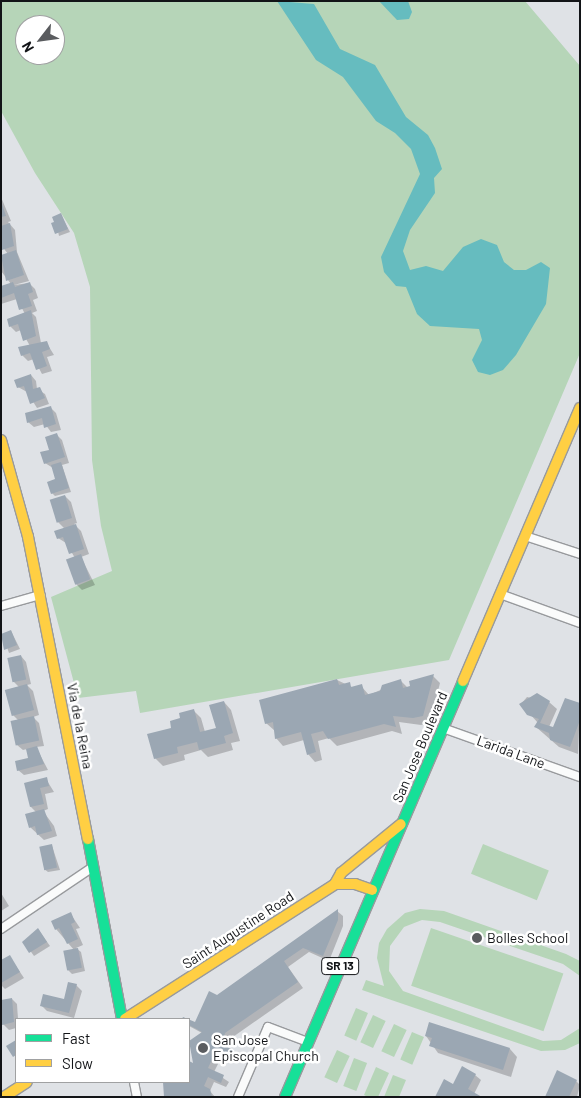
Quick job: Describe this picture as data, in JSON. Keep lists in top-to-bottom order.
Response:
{
  "streets": {
    "main road": [
      "Via de la Reina",
      "San Jose Boulevard",
      "Saint Augustine Road",
      "SR 13"
    ],
    "street": ["Larida Lane"]
  },
  "crossings": [
    ["San Jose Boulevard", "Larida Lane"],
    ["San Jose Boulevard", "Saint Augustine Road"]
  ],
  "places": ["Bolles School", "San Jose Episcopal Church"],
  "legend": ["Fast", "Slow"],
  "north": "bottom left"
}
